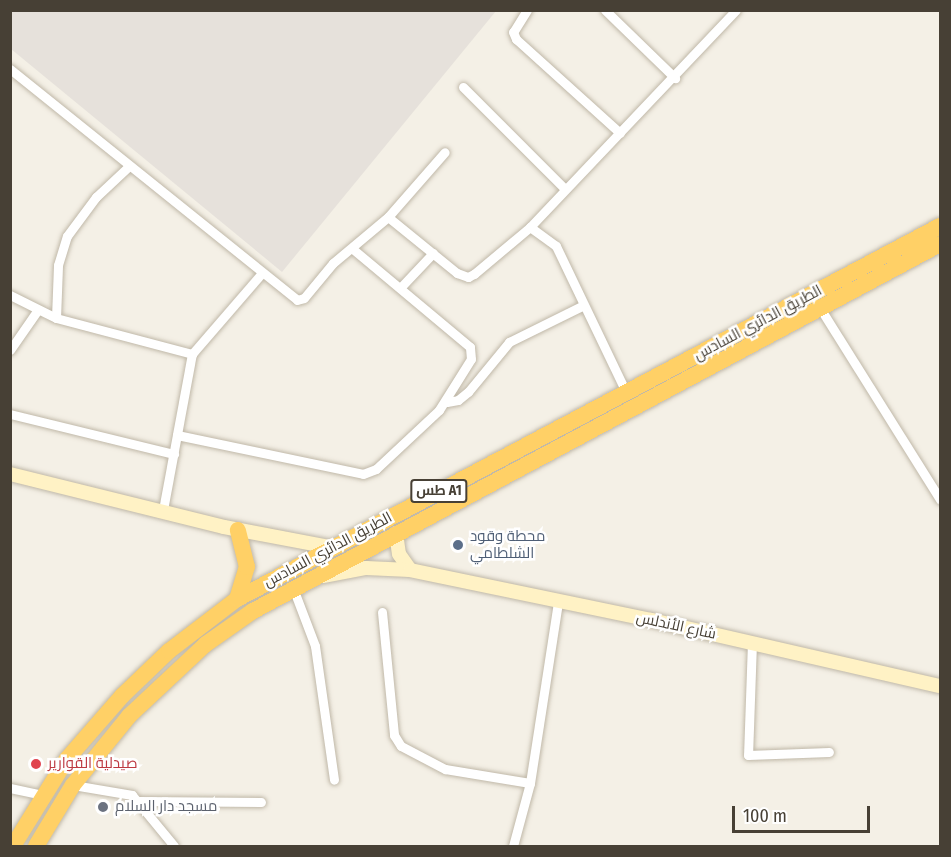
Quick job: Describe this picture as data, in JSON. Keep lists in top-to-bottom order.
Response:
{
  "streets": {
    "highway": ["الطريق الدائري السادس", "طس A1"],
    "main road": ["شارع الأندلس"]
  },
  "crossings": [
    ["الطريق الدائري السادس", "شارع الأندلس"]
  ],
  "places": ["محطة وقود الشلطامي", "صيدلية القوارير", "مسجد دار السلام"],
  "scale_bar": "100 m"
}
